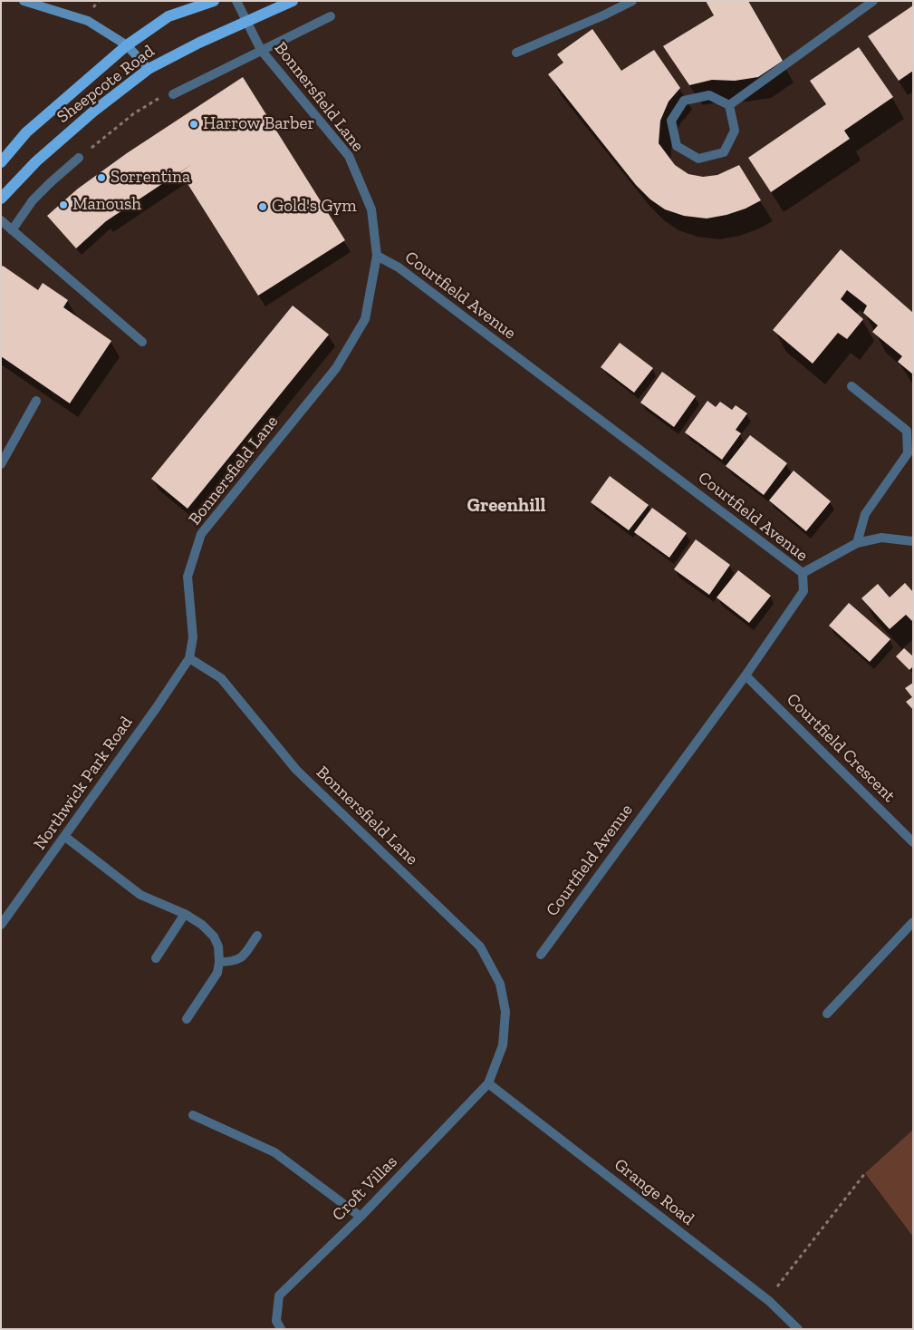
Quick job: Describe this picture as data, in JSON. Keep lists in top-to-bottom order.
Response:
{
  "streets": {
    "main road": ["Sheepcote Road"],
    "street": [
      "Bonnersfield Lane",
      "Courtfield Avenue",
      "Courtfield Crescent",
      "Northwick Park Road",
      "Croft Villas",
      "Grange Road"
    ]
  },
  "crossings": [
    ["Sheepcote Road", "Bonnersfield Lane"],
    ["Bonnersfield Lane", "Courtfield Avenue"],
    ["Bonnersfield Lane", "Northwick Park Road"],
    ["Bonnersfield Lane", "Croft Villas"],
    ["Bonnersfield Lane", "Grange Road"],
    ["Courtfield Avenue", "Courtfield Crescent"],
    ["Croft Villas", "Grange Road"]
  ],
  "districts": ["Greenhill"],
  "places": [
    "Harrow Barber",
    "Sorrentina",
    "Manoush",
    "Gold's Gym"
  ]
}
